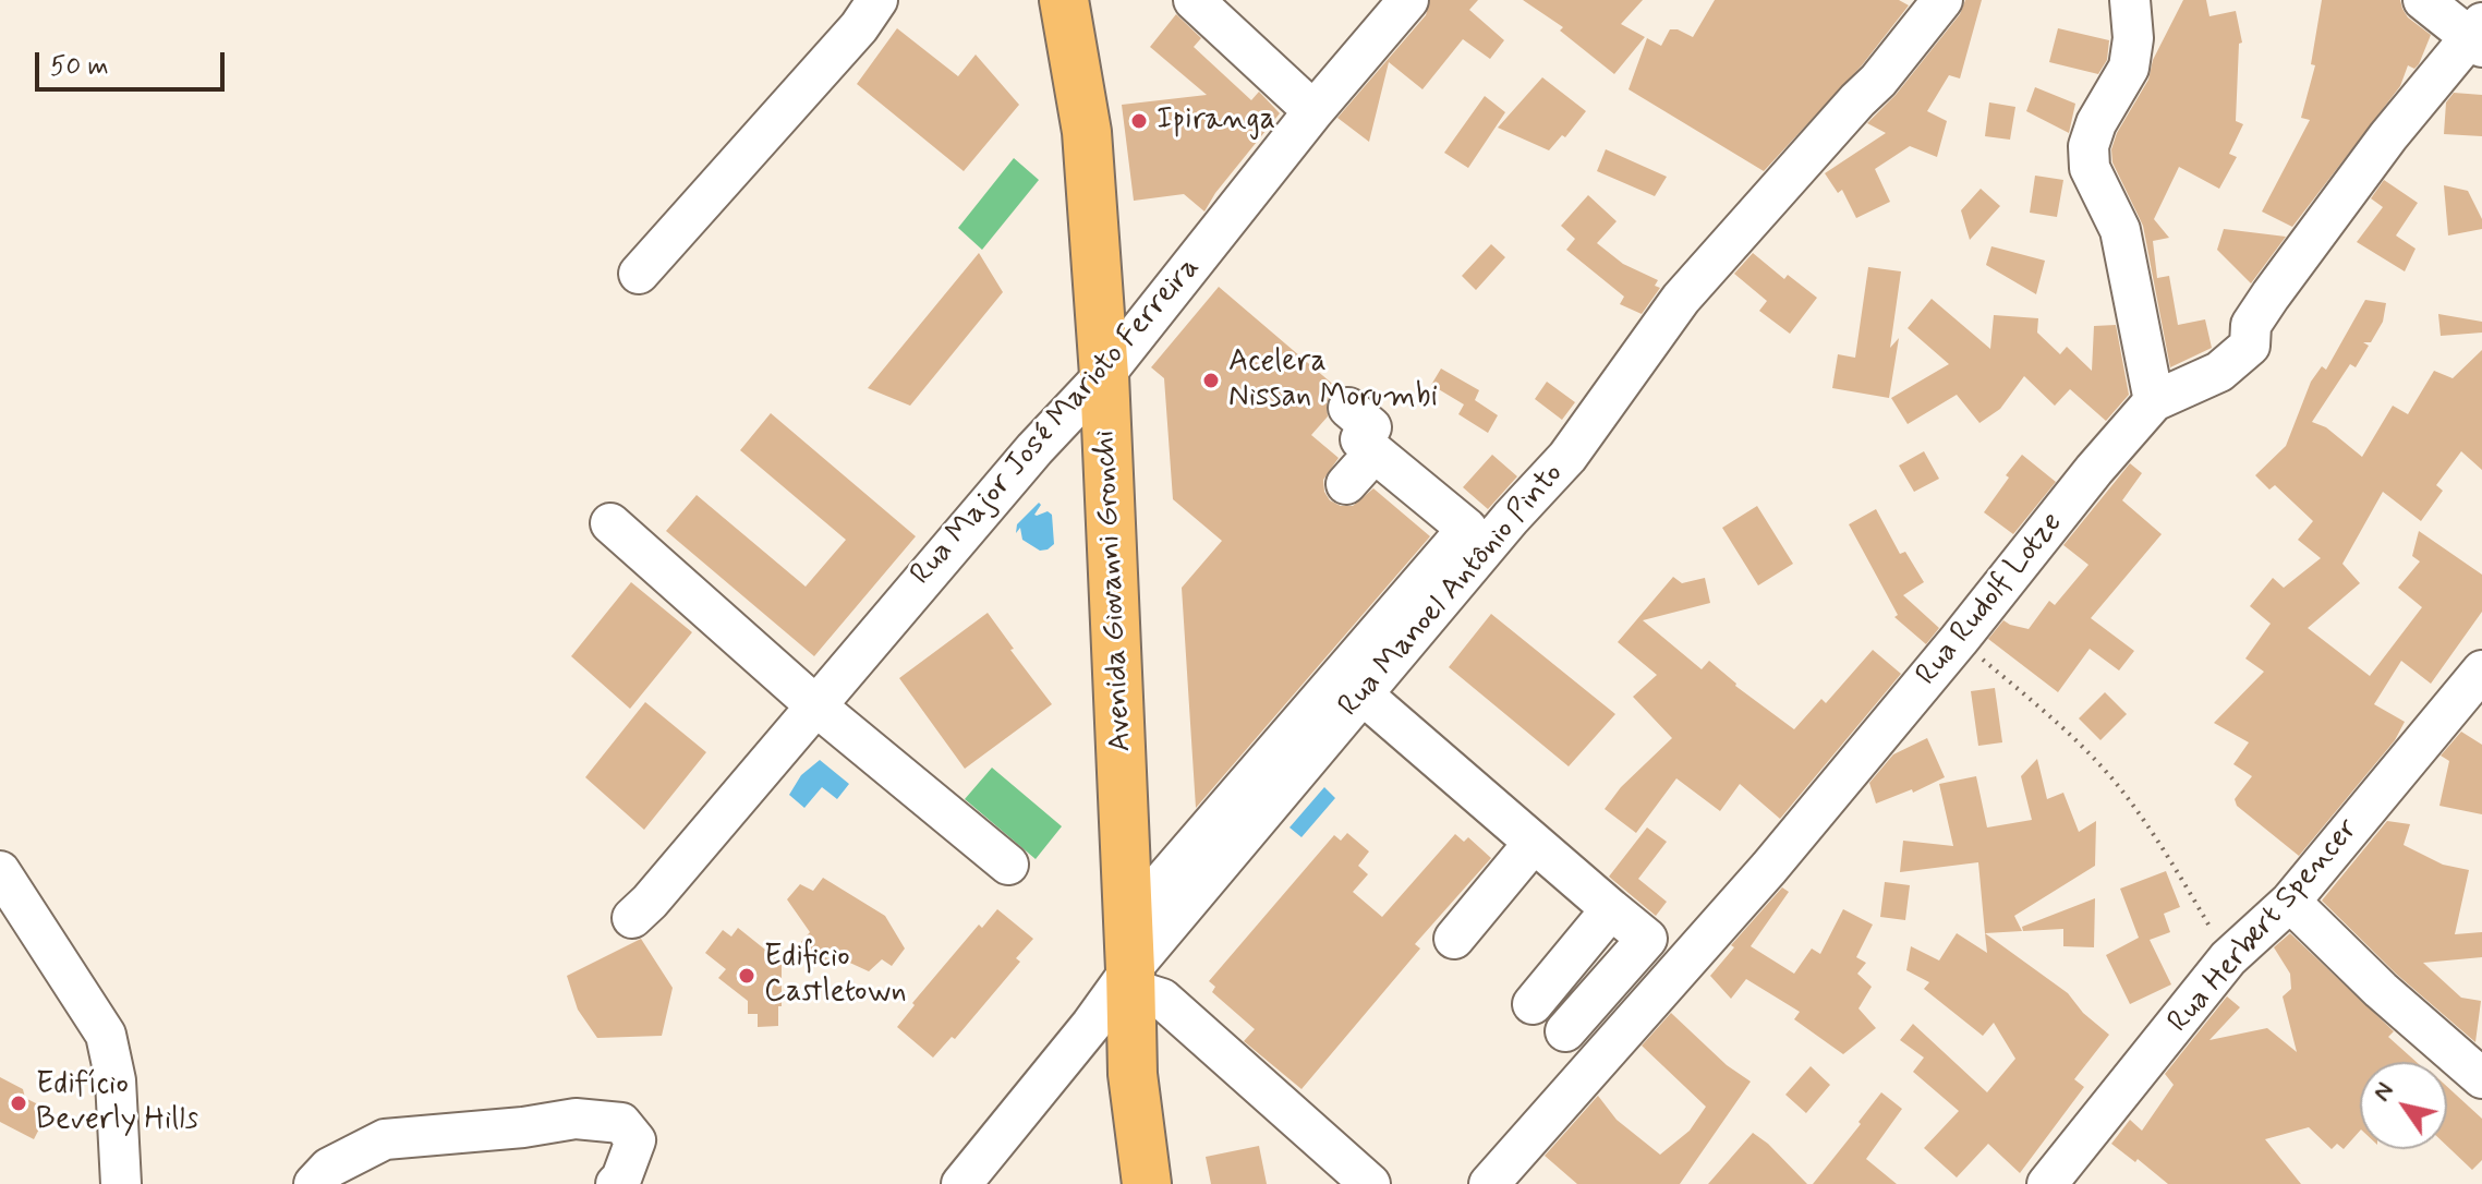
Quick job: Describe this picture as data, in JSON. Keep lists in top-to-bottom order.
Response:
{
  "streets": {
    "main road": ["Avenida Giovanni Gronchi"],
    "street": [
      "Rua Major José Marioto Ferreira",
      "Rua Manoel Antônio Pinto",
      "Rua Rudolf Lotze",
      "Rua Herbert Spencer"
    ]
  },
  "crossings": [
    ["Rua Major José Marioto Ferreira", "Avenida Giovanni Gronchi"],
    ["Avenida Giovanni Gronchi", "Rua Manoel Antônio Pinto"]
  ],
  "places": [
    "Ipiranga",
    "Acelera Nissan Morumbi",
    "Edificio Castletown",
    "Edifício Beverly Hills"
  ],
  "scale_bar": "50 m",
  "north": "top left"
}
